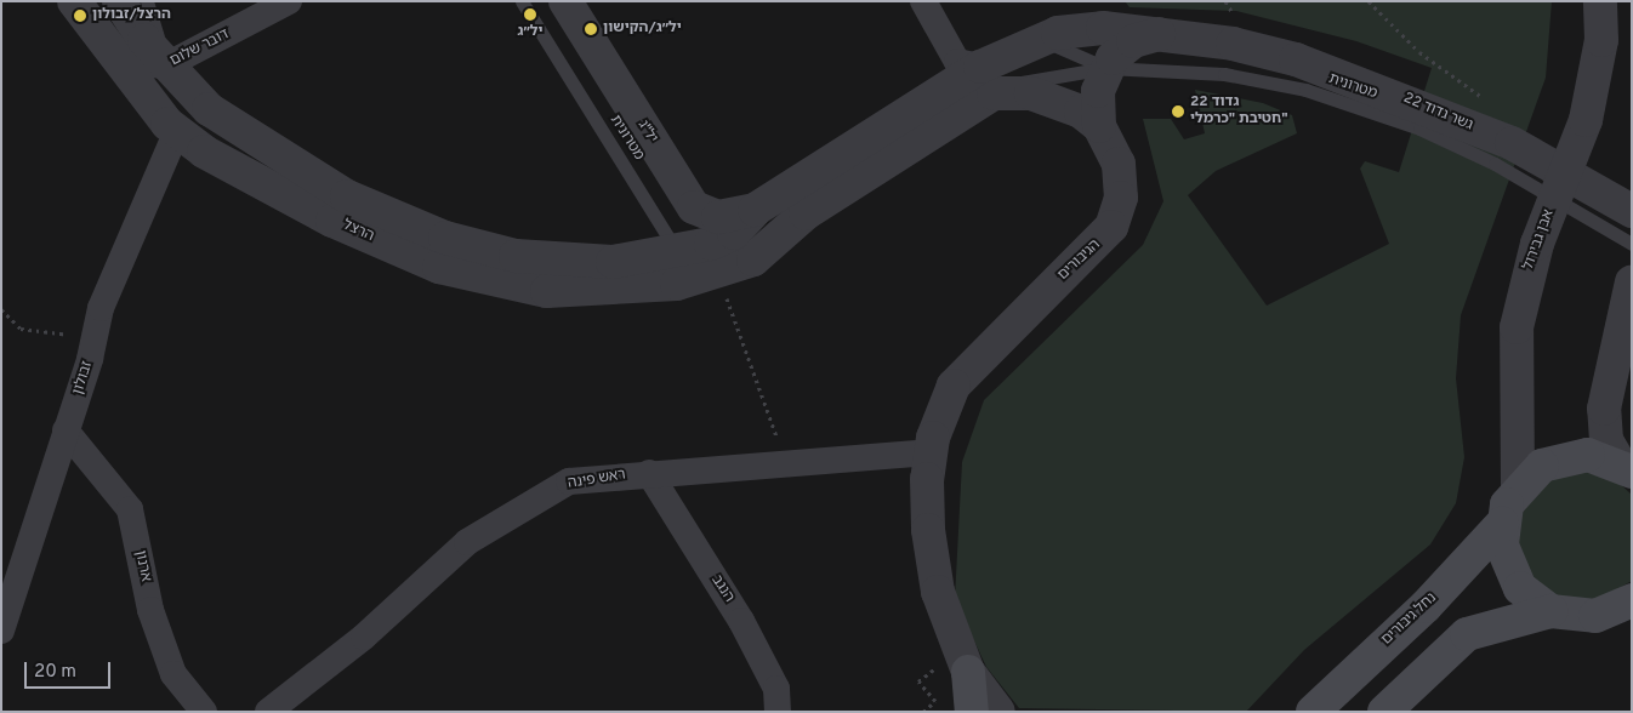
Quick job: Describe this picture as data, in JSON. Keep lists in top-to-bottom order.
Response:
{
  "streets": {
    "main road": ["נחל גיבורים"],
    "street": [
      "דובר שלום",
      "גשר גדוד 22",
      "יל\"ג",
      "הרצל",
      "אבן גבירול",
      "הגיבורים",
      "זבולון",
      "ראש פינה",
      "ארנון",
      "הנגב"
    ],
    "lane": ["מטרונית"]
  },
  "crossings": [
    ["דובר שלום", "הרצל"],
    ["מטרונית", "גשר גדוד 22"],
    ["מטרונית", "הרצל"],
    ["יל\"ג", "הרצל"],
    ["הרצל", "זבולון"],
    ["הגיבורים", "ראש פינה"],
    ["זבולון", "ארנון"],
    ["ראש פינה", "הנגב"]
  ],
  "places": [
    "יל״ג",
    "הרצל/זבולון",
    "יל״ג/הקישון",
    "גדוד 22 חטיבת \"כרמלי\""
  ],
  "scale_bar": "20 m"
}
